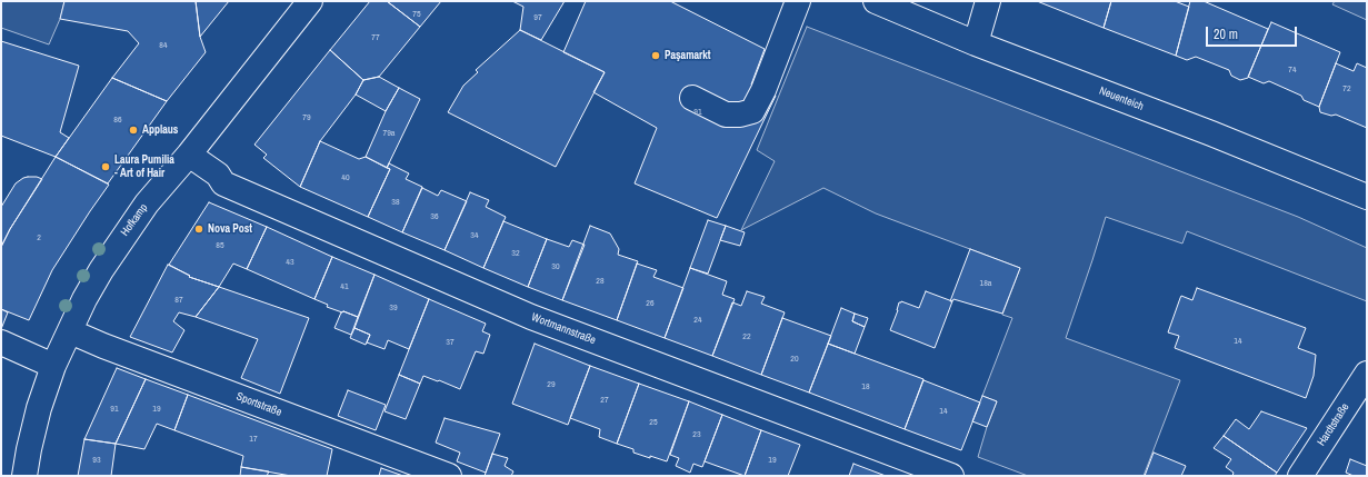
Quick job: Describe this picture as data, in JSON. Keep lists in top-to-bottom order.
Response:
{
  "streets": {
    "street": [
      "Neuenteich",
      "Hofkamp",
      "Wortmannstraße",
      "Sportstraße",
      "Hardtstraße"
    ]
  },
  "crossings": [
    ["Hofkamp", "Wortmannstraße"],
    ["Hofkamp", "Sportstraße"]
  ],
  "places": [
    "Paşamarkt",
    "Applaus",
    "Laura Pumilia - Art of Hair",
    "Nova Post"
  ],
  "house_numbers": [
    "75",
    "97",
    "77",
    "84",
    "74",
    "72",
    "91",
    "79",
    "86",
    "79a",
    "40",
    "38",
    "36",
    "34",
    "2",
    "85",
    "32",
    "43",
    "30",
    "28",
    "18a",
    "41",
    "87",
    "26",
    "39",
    "24",
    "22",
    "14",
    "37",
    "20",
    "29",
    "18",
    "27",
    "91",
    "19",
    "14",
    "25",
    "23",
    "17",
    "93",
    "19"
  ],
  "scale_bar": "20 m"
}
